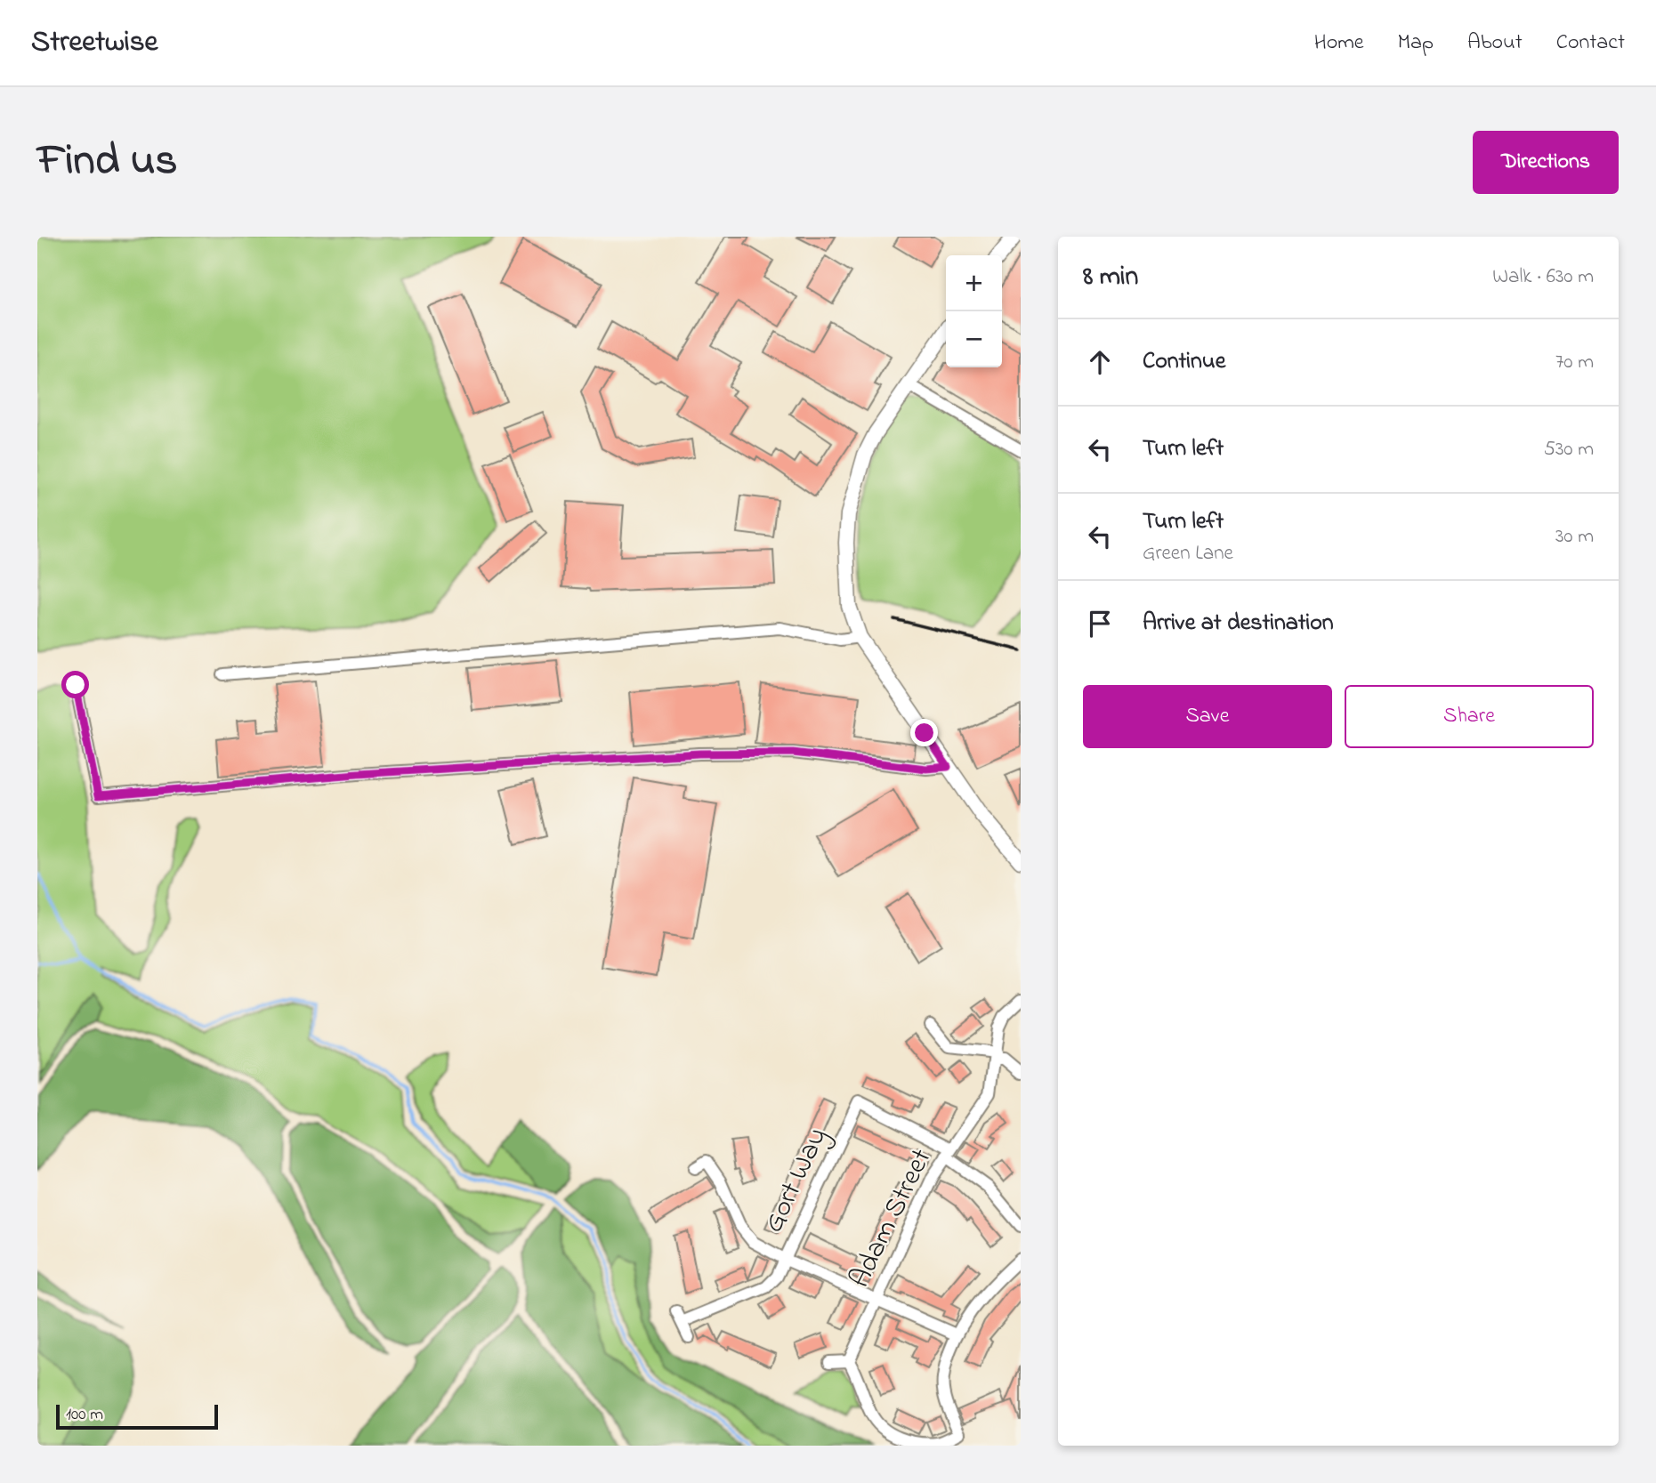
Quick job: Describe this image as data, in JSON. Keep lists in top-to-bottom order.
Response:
{
  "streets": {
    "street": ["Gort Way", "Adam Street"]
  },
  "crossings": [
    ["Gort Way", "Adam Street"]
  ],
  "scale_bar": "100 m",
  "page": {
    "header": "Streetwise",
    "nav": [
      "Home",
      "Map",
      "About",
      "Contact"
    ],
    "title": "Find us",
    "buttons": [
      "Directions",
      ["Save", "Share"]
    ],
    "heading": ["8 min", "Walk · 630 m"],
    "map_buttons": ["+", "−"],
    "list": [
      ["Continue", "70 m"],
      ["Turn left", "530 m"],
      ["Turn left", "Green Lane", "30 m"],
      "Arrive at destination"
    ],
    "scale": "100 m"
  }
}
